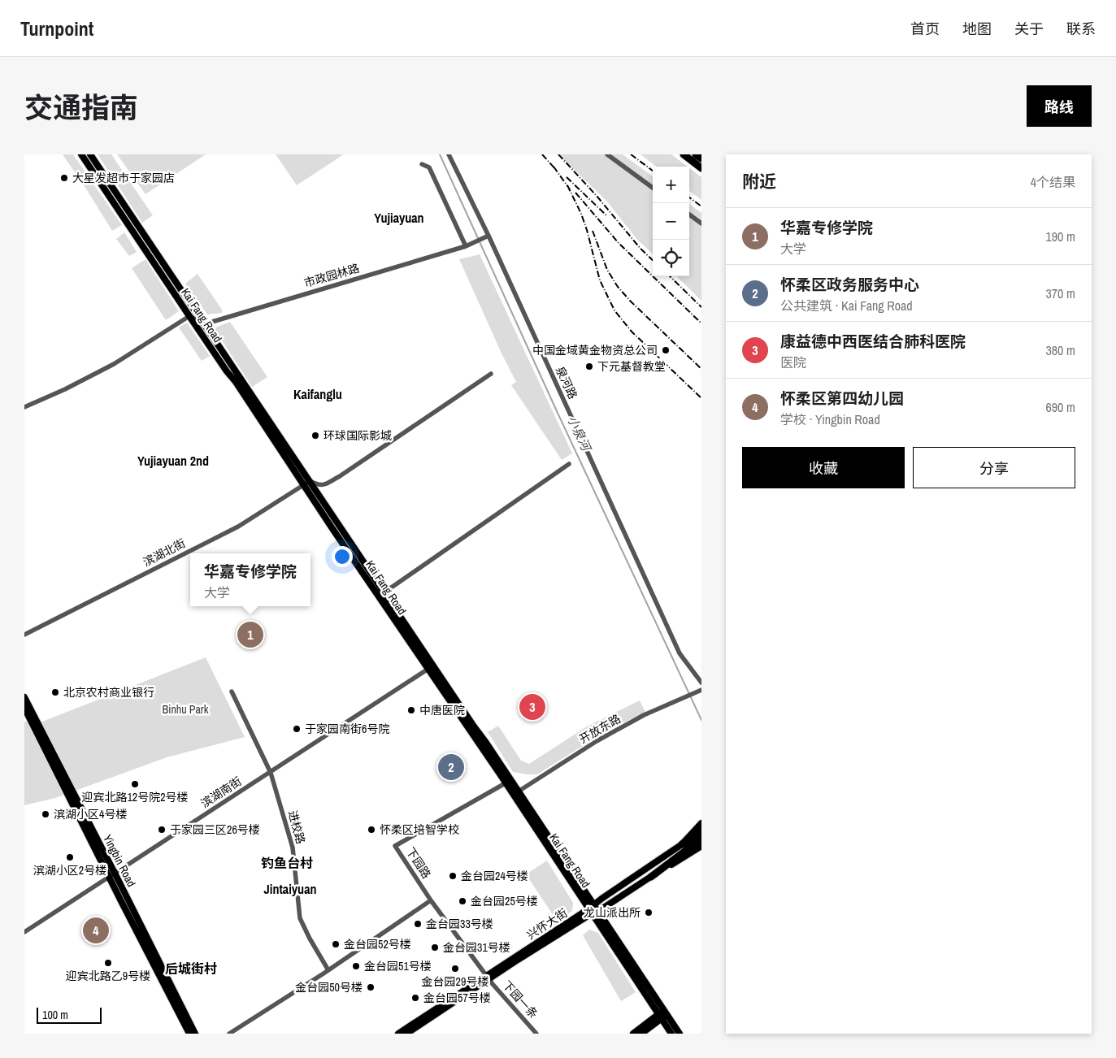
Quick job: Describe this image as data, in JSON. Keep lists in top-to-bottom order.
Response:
{
  "streets": {
    "main road": ["Kai Fang Road", "Yingbin Road", "兴怀大街"],
    "street": [
      "市政园林路",
      "泉河路",
      "滨湖北街",
      "开放东路",
      "滨湖南街",
      "进校路",
      "下园路",
      "下园一条"
    ]
  },
  "crossings": [
    ["市政园林路", "Kai Fang Road"],
    ["市政园林路", "泉河路"],
    ["Kai Fang Road", "滨湖北街"],
    ["Kai Fang Road", "开放东路"],
    ["Kai Fang Road", "滨湖南街"],
    ["Kai Fang Road", "下园路"],
    ["Kai Fang Road", "兴怀大街"],
    ["滨湖南街", "进校路"],
    ["滨湖南街", "Yingbin Road"],
    ["下园路", "兴怀大街"],
    ["下园路", "下园一条"],
    ["兴怀大街", "下园一条"]
  ],
  "districts": [
    "Yujiayuan",
    "Kaifanglu",
    "Yujiayuan 2nd",
    "钓鱼台村",
    "Jintaiyuan",
    "后城街村"
  ],
  "water": ["小泉河"],
  "parks": ["Binhu Park"],
  "places": [
    "大星发超市于家园店",
    "中国金域黄金物资总公司",
    "下元基督教堂",
    "环球国际影城",
    "北京农村商业银行",
    "中唐医院",
    "于家园南街6号院",
    "迎宾北路12号院2号楼",
    "滨湖小区4号楼",
    "于家园三区26号楼",
    "怀柔区培智学校",
    "滨湖小区2号楼",
    "金台园24号楼",
    "金台园25号楼",
    "龙山派出所",
    "金台园33号楼",
    "金台园52号楼",
    "金台园31号楼",
    "迎宾北路乙9号楼",
    "金台园51号楼",
    "金台园29号楼",
    "金台园50号楼",
    "金台园57号楼"
  ],
  "scale_bar": "100 m",
  "page": {
    "header": "Turnpoint",
    "nav": [
      "首页",
      "地图",
      "关于",
      "联系"
    ],
    "title": "交通指南",
    "buttons": [
      "路线",
      ["收藏", "分享"]
    ],
    "heading": ["附近", "4个结果"],
    "map_buttons": ["+", "−"],
    "list": [
      {
        "mark": "1",
        "name": "华嘉专修学院",
        "note": "大学",
        "value": "190 m"
      },
      {
        "mark": "2",
        "name": "怀柔区政务服务中心",
        "note": "公共建筑 · Kai Fang Road",
        "value": "370 m"
      },
      {
        "mark": "3",
        "name": "康益德中西医结合肺科医院",
        "note": "医院",
        "value": "380 m"
      },
      {
        "mark": "4",
        "name": "怀柔区第四幼儿园",
        "note": "学校 · Yingbin Road",
        "value": "690 m"
      }
    ],
    "popup": ["华嘉专修学院", "大学"],
    "pins": [
      "1",
      "3",
      "2",
      "4"
    ],
    "scale": "100 m"
  }
}
